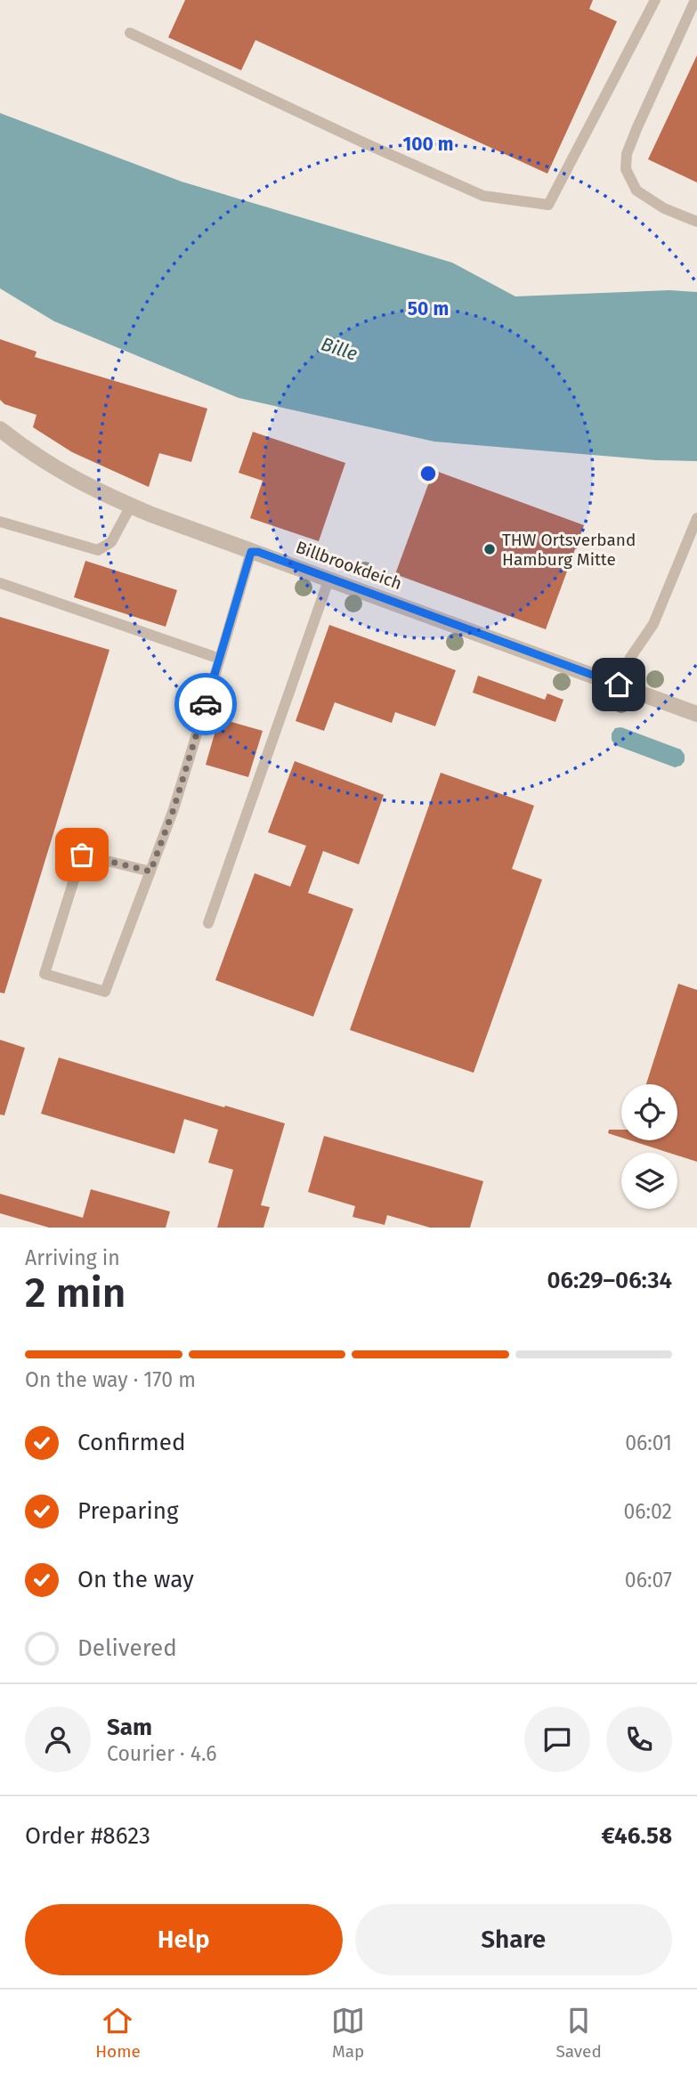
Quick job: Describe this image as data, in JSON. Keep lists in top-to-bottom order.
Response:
{
  "streets": {
    "street": ["Billbrookdeich"]
  },
  "water": ["Bille"],
  "places": ["THW Ortsverband Hamburg Mitte"],
  "page": {
    "heading": ["2 min", "Arriving in", "06:29–06:34"],
    "panel": [
      "Sam",
      "Courier · 4.6",
      "Order #8623",
      "€46.58"
    ],
    "bar": "On the way · 170 m",
    "list": [
      ["Confirmed", "06:01"],
      ["Preparing", "06:02"],
      ["On the way", "06:07"],
      "Delivered"
    ],
    "buttons": ["Help", "Share"],
    "tabs": ["Home", "Map", "Saved"]
  },
  "rings": ["100 m", "50 m"]
}
